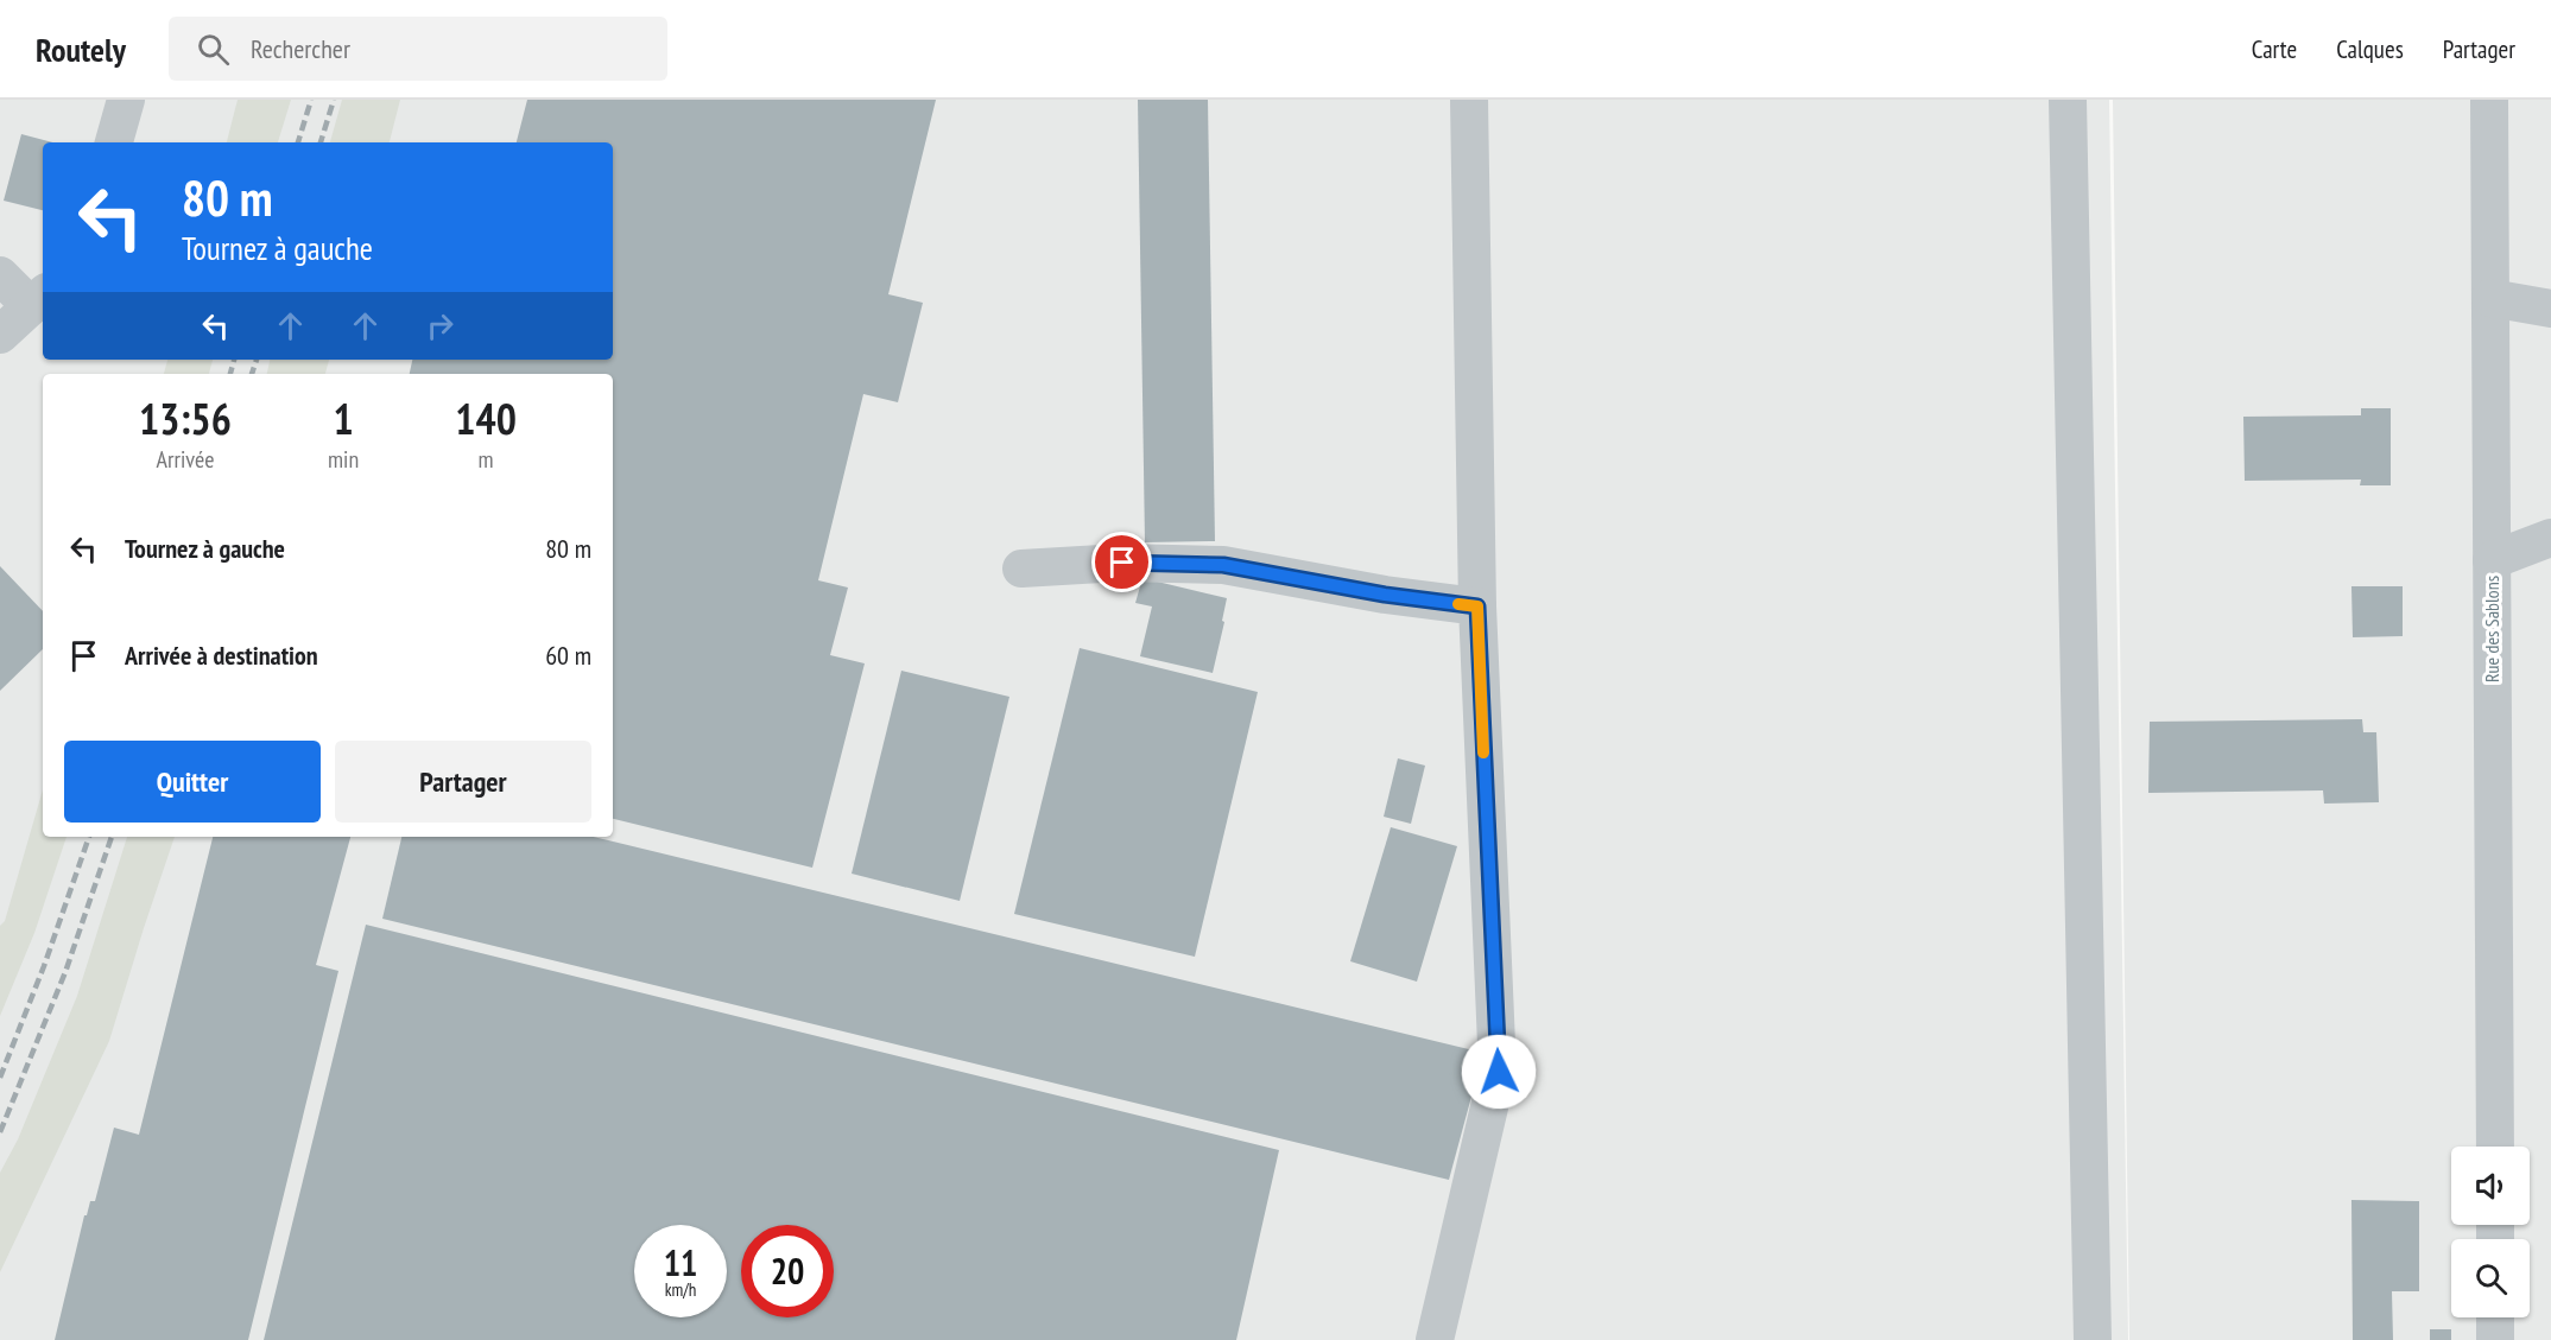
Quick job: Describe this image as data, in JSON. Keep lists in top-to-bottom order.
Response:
{
  "streets": {
    "street": ["Rue des Sablons"]
  },
  "page": {
    "header": "Routely",
    "search": "Rechercher",
    "nav": ["Carte", "Calques", "Partager"],
    "turn": ["80 m", "Tournez à gauche"],
    "eta": [
      "13:56",
      "Arrivée",
      "1",
      "min",
      "140",
      "m"
    ],
    "list": [
      {
        "name": "Tournez à gauche",
        "value": "80 m"
      },
      {
        "name": "Arrivée à destination",
        "value": "60 m"
      }
    ],
    "buttons": ["Quitter", "Partager"],
    "speed": "11 km/h",
    "limit": "20"
  }
}
